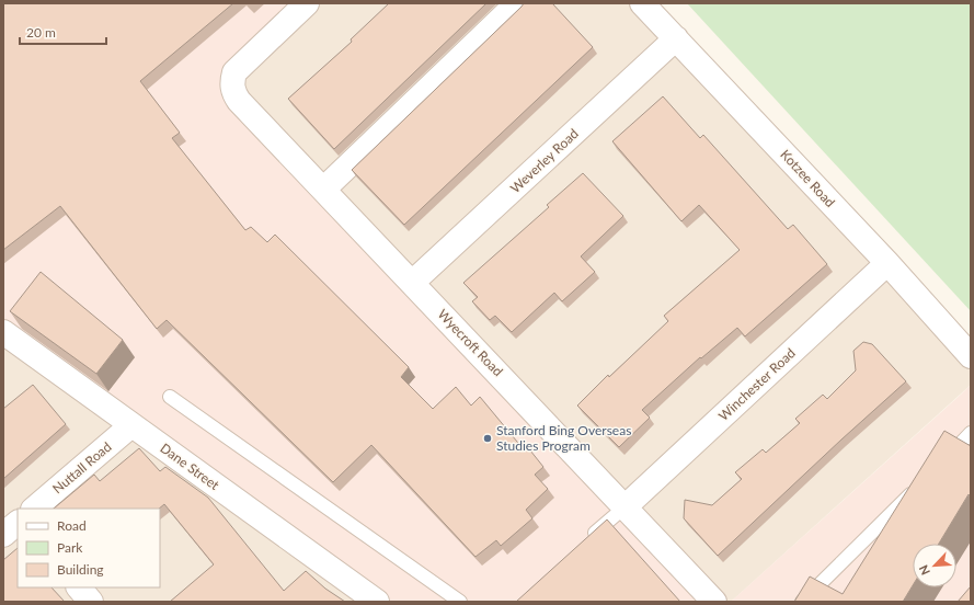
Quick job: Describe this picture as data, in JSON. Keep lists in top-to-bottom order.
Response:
{
  "streets": {
    "street": [
      "Weverley Road",
      "Kotzee Road",
      "Wyecroft Road",
      "Winchester Road",
      "Dane Street",
      "Nuttall Road"
    ]
  },
  "crossings": [
    ["Weverley Road", "Kotzee Road"],
    ["Weverley Road", "Wyecroft Road"],
    ["Kotzee Road", "Winchester Road"],
    ["Wyecroft Road", "Winchester Road"],
    ["Dane Street", "Nuttall Road"]
  ],
  "places": ["Stanford Bing Overseas Studies Program"],
  "legend": ["Road", "Park", "Building"],
  "scale_bar": "20 m",
  "north": "bottom left"
}
